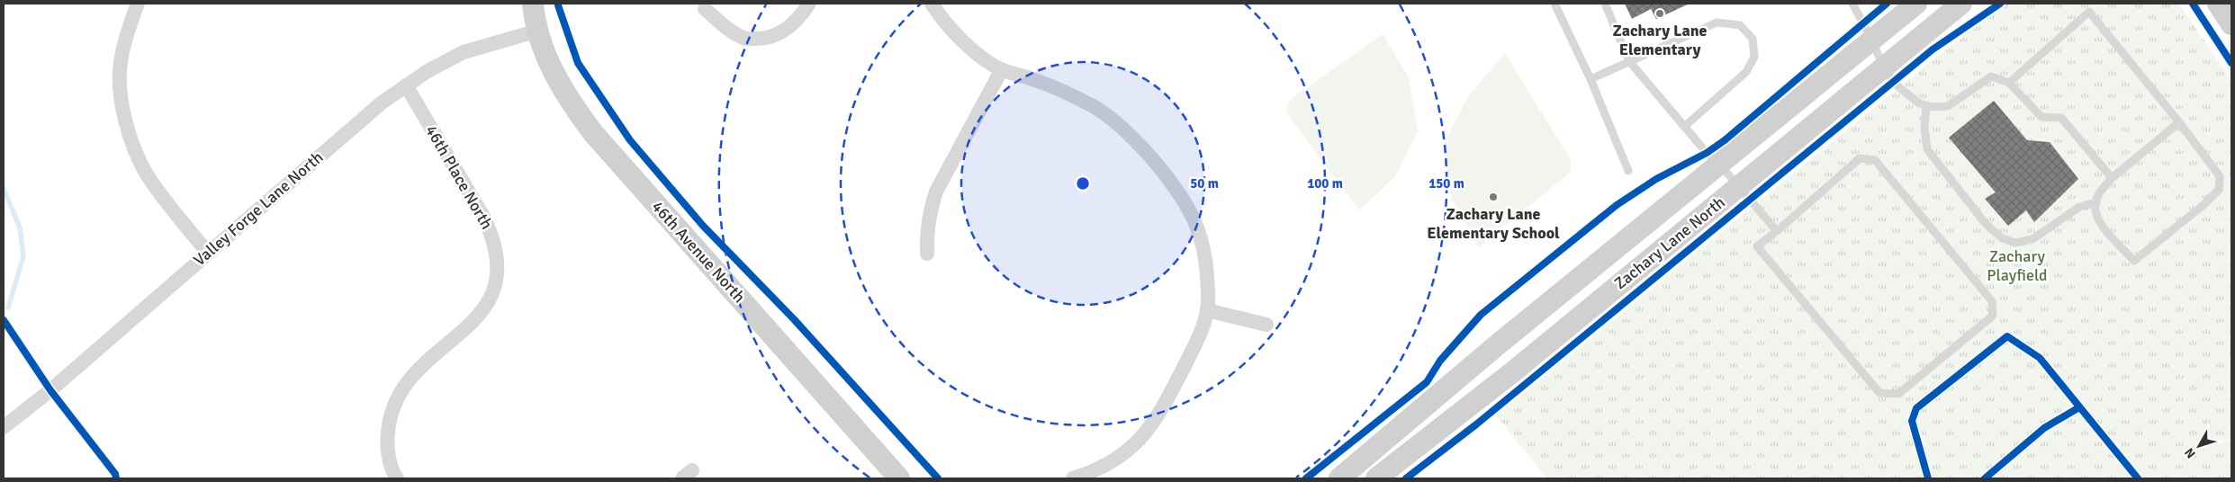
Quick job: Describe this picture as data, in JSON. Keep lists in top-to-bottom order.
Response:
{
  "streets": {
    "street": [
      "46th Place North",
      "Valley Forge Lane North",
      "Zachary Lane North",
      "46th Avenue North"
    ]
  },
  "crossings": [
    ["46th Place North", "Valley Forge Lane North"],
    ["Valley Forge Lane North", "46th Avenue North"]
  ],
  "parks": ["Zachary Playfield"],
  "places": ["Zachary Lane Elementary", "Zachary Lane Elementary School"],
  "north": "bottom left",
  "rings": ["50 m", "100 m", "150 m"]
}
